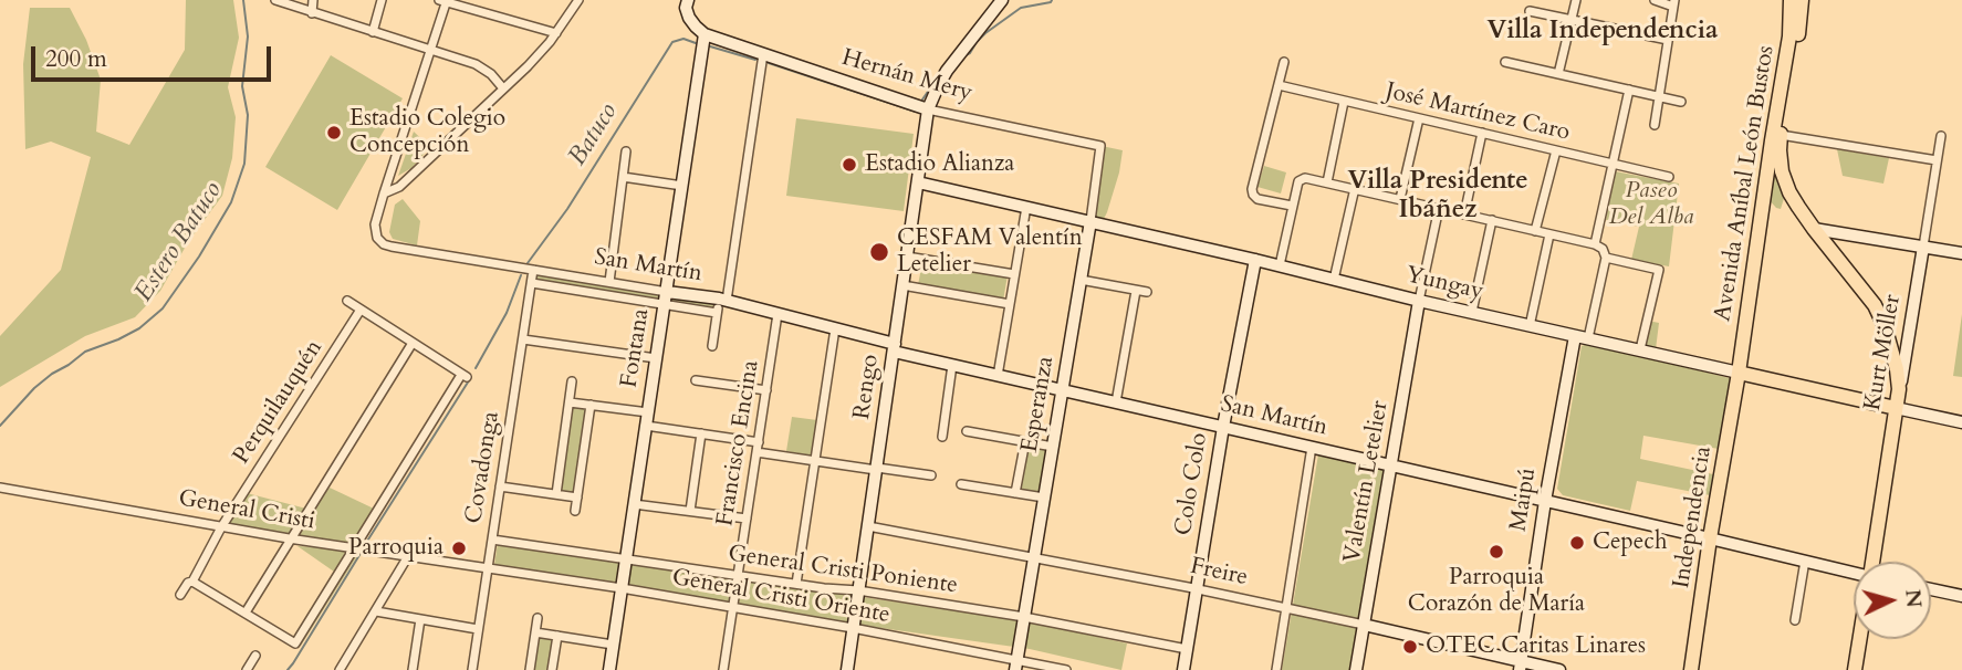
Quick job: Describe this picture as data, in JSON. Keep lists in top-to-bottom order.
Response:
{
  "streets": {
    "main road": [
      "Hernán Mery",
      "Avenida Aníbal León Bustos",
      "San Martín",
      "Yungay",
      "Fontana",
      "Kurt Möller",
      "Rengo",
      "Esperanza",
      "Valentín Letelier",
      "Colo Colo",
      "Maipú",
      "Independencia",
      "Freire"
    ],
    "street": [
      "José Martínez Caro",
      "Perquilauquén",
      "Francisco Encina",
      "Covadonga",
      "General Cristi",
      "General Cristi Poniente",
      "General Cristi Oriente"
    ]
  },
  "crossings": [
    ["Hernán Mery", "Fontana"],
    ["Hernán Mery", "Rengo"],
    ["Hernán Mery", "Esperanza"],
    ["Avenida Aníbal León Bustos", "Yungay"],
    ["Avenida Aníbal León Bustos", "Kurt Möller"],
    ["Avenida Aníbal León Bustos", "Independencia"],
    ["San Martín", "Fontana"],
    ["San Martín", "Rengo"],
    ["San Martín", "Esperanza"],
    ["San Martín", "Francisco Encina"],
    ["San Martín", "Covadonga"],
    ["San Martín", "Valentín Letelier"],
    ["San Martín", "Colo Colo"],
    ["San Martín", "Maipú"],
    ["San Martín", "Independencia"],
    ["Yungay", "Kurt Möller"],
    ["Yungay", "Rengo"],
    ["Yungay", "Esperanza"],
    ["Yungay", "Valentín Letelier"],
    ["Yungay", "Colo Colo"],
    ["Yungay", "Maipú"],
    ["Yungay", "Independencia"],
    ["Fontana", "General Cristi Poniente"],
    ["Fontana", "General Cristi Oriente"],
    ["Rengo", "General Cristi Poniente"],
    ["Rengo", "Freire"],
    ["Rengo", "General Cristi Oriente"],
    ["Perquilauquén", "General Cristi"],
    ["Esperanza", "General Cristi Poniente"],
    ["Esperanza", "Freire"],
    ["Esperanza", "General Cristi Oriente"],
    ["Francisco Encina", "General Cristi Poniente"],
    ["Francisco Encina", "General Cristi Oriente"],
    ["Covadonga", "General Cristi"],
    ["Covadonga", "General Cristi Poniente"],
    ["Covadonga", "General Cristi Oriente"],
    ["Valentín Letelier", "Freire"],
    ["Colo Colo", "General Cristi Poniente"],
    ["Colo Colo", "Freire"],
    ["Maipú", "Freire"],
    ["General Cristi", "General Cristi Oriente"]
  ],
  "districts": ["Villa Independencia", "Villa Presidente Ibáñez"],
  "water": ["Batuco", "Estero Batuco"],
  "parks": ["Paseo Del Alba"],
  "places": [
    "Estadio Colegio Concepción",
    "Estadio Alianza",
    "CESFAM Valentín Letelier",
    "Cepech",
    "Parroquia",
    "Parroquia Corazón de María",
    "OTEC Caritas Linares"
  ],
  "scale_bar": "200 m",
  "north": "right"
}
